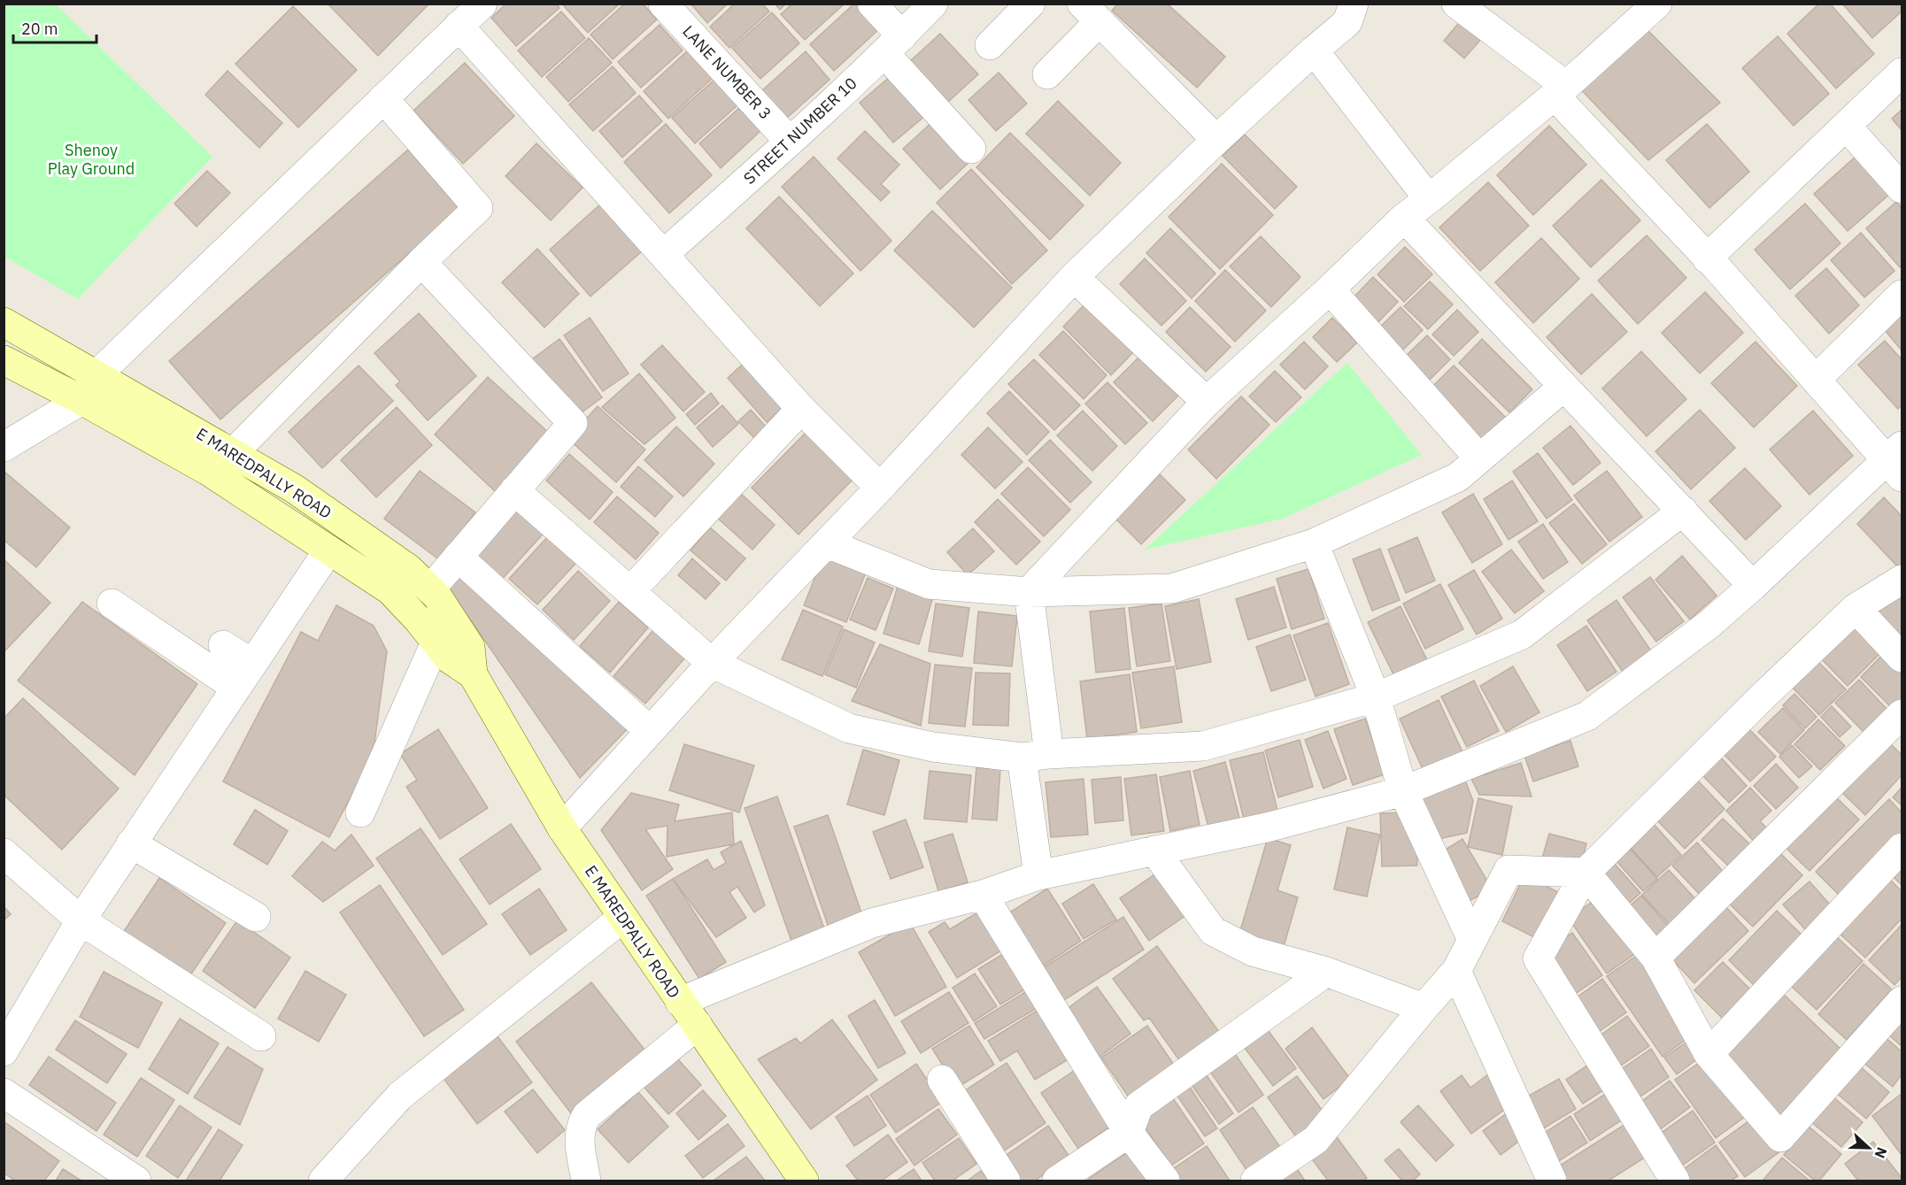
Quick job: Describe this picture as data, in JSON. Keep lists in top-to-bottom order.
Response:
{
  "streets": {
    "main road": ["E MAREDPALLY ROAD"],
    "street": ["LANE NUMBER 3", "STREET NUMBER 10"]
  },
  "crossings": [
    ["LANE NUMBER 3", "STREET NUMBER 10"]
  ],
  "parks": ["Shenoy Play Ground"],
  "scale_bar": "20 m",
  "north": "right"
}
